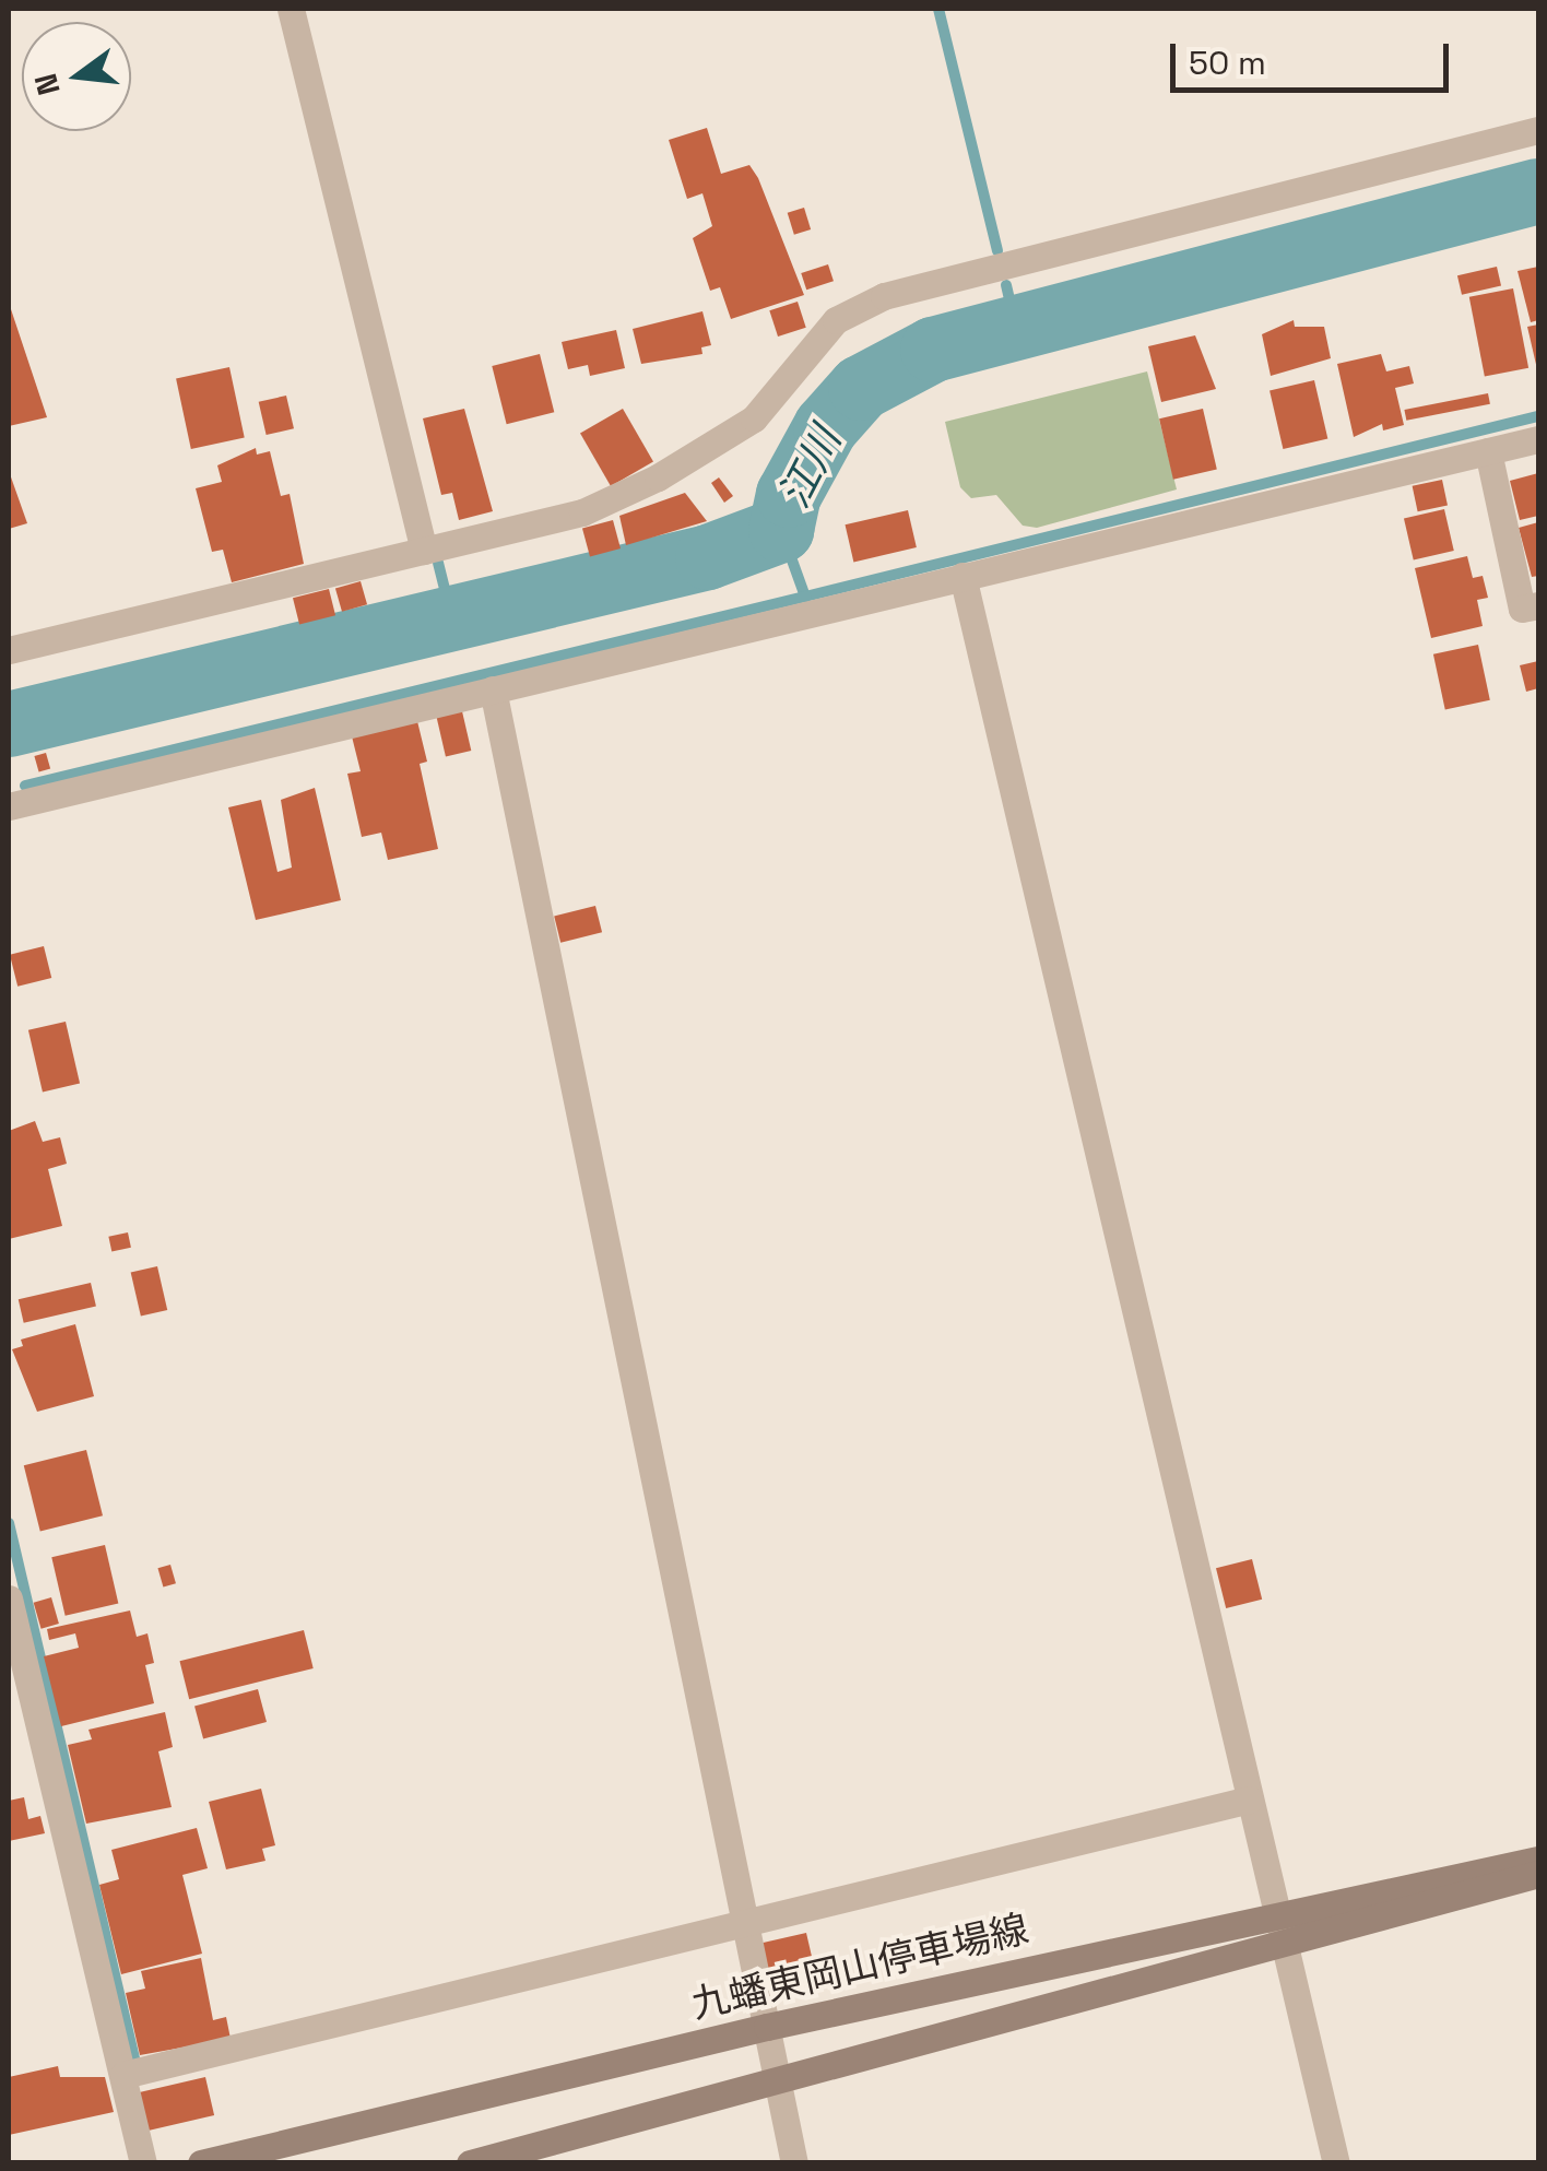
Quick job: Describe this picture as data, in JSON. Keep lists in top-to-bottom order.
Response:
{
  "streets": {
    "main road": ["九蟠東岡山停車場線"]
  },
  "water": ["江川"],
  "scale_bar": "50 m",
  "north": "left"
}
